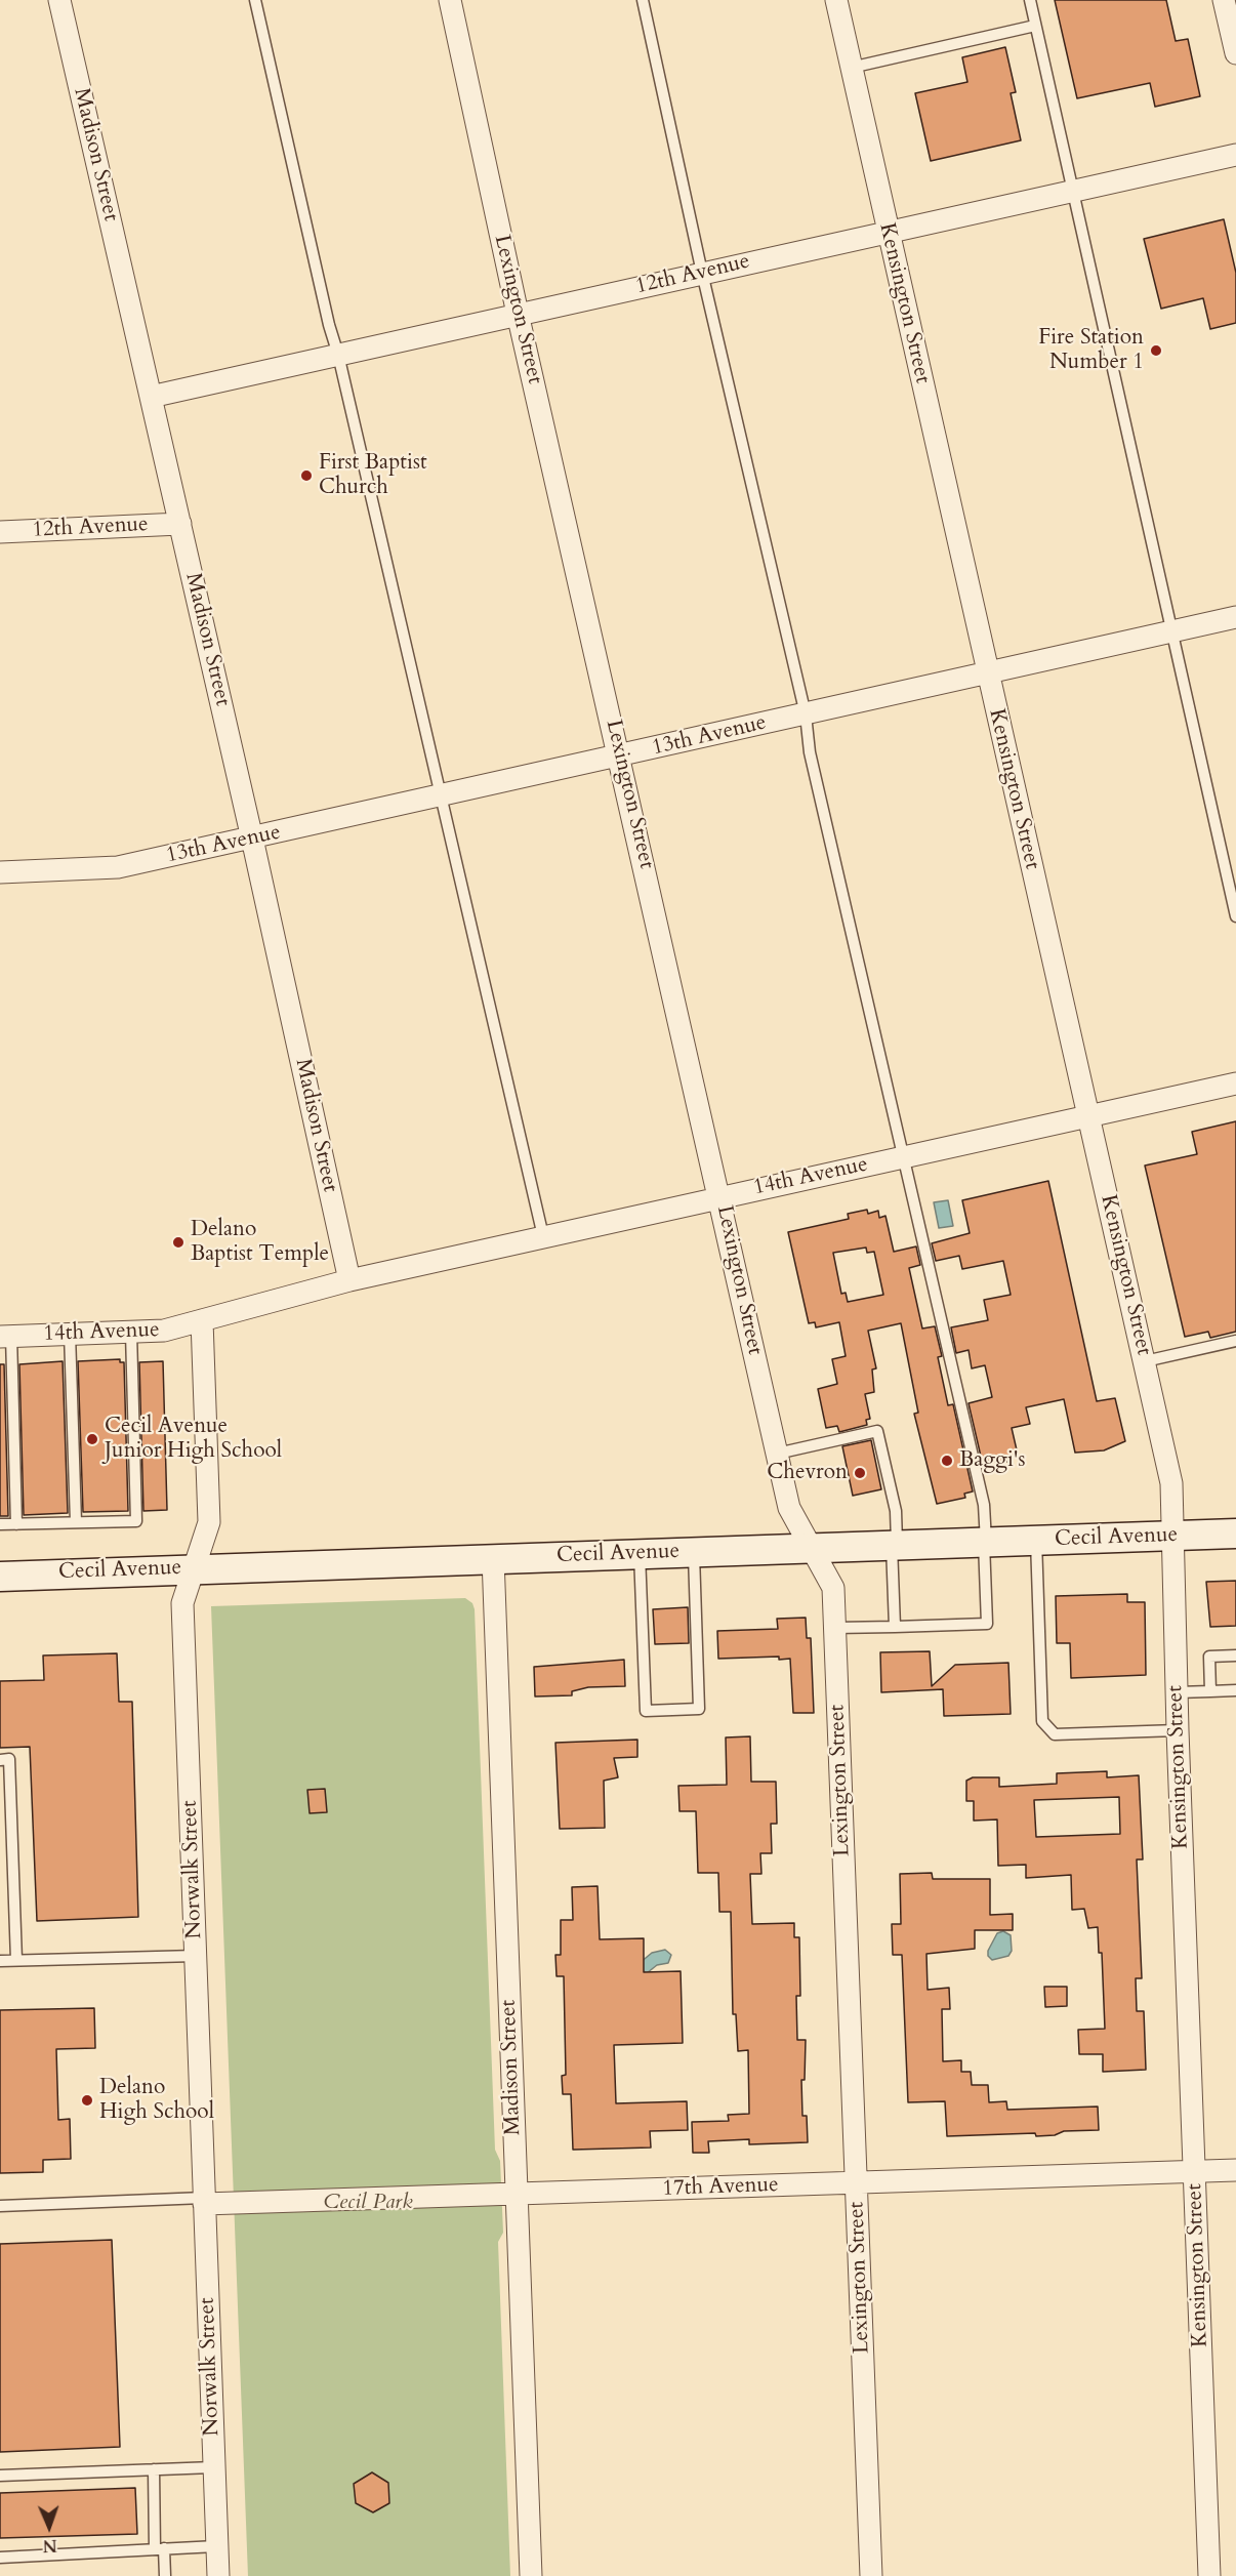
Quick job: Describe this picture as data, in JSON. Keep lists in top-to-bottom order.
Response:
{
  "streets": {
    "main road": ["Cecil Avenue"],
    "street": [
      "Madison Street",
      "12th Avenue",
      "Kensington Street",
      "Lexington Street",
      "13th Avenue",
      "14th Avenue",
      "Norwalk Street",
      "17th Avenue"
    ]
  },
  "crossings": [
    ["Madison Street", "12th Avenue"],
    ["Madison Street", "13th Avenue"],
    ["Madison Street", "14th Avenue"],
    ["Madison Street", "Cecil Avenue"],
    ["Madison Street", "17th Avenue"],
    ["12th Avenue", "Kensington Street"],
    ["12th Avenue", "Lexington Street"],
    ["Kensington Street", "13th Avenue"],
    ["Kensington Street", "14th Avenue"],
    ["Kensington Street", "Cecil Avenue"],
    ["Kensington Street", "17th Avenue"],
    ["Lexington Street", "13th Avenue"],
    ["Lexington Street", "14th Avenue"],
    ["Lexington Street", "Cecil Avenue"],
    ["Lexington Street", "17th Avenue"],
    ["14th Avenue", "Norwalk Street"],
    ["Cecil Avenue", "Norwalk Street"],
    ["Norwalk Street", "17th Avenue"]
  ],
  "parks": ["Cecil Park"],
  "places": [
    "Fire Station Number 1",
    "First Baptist Church",
    "Delano Baptist Temple",
    "Cecil Avenue Junior High School",
    "Baggi's",
    "Chevron",
    "Delano High School"
  ],
  "north": "bottom"
}
